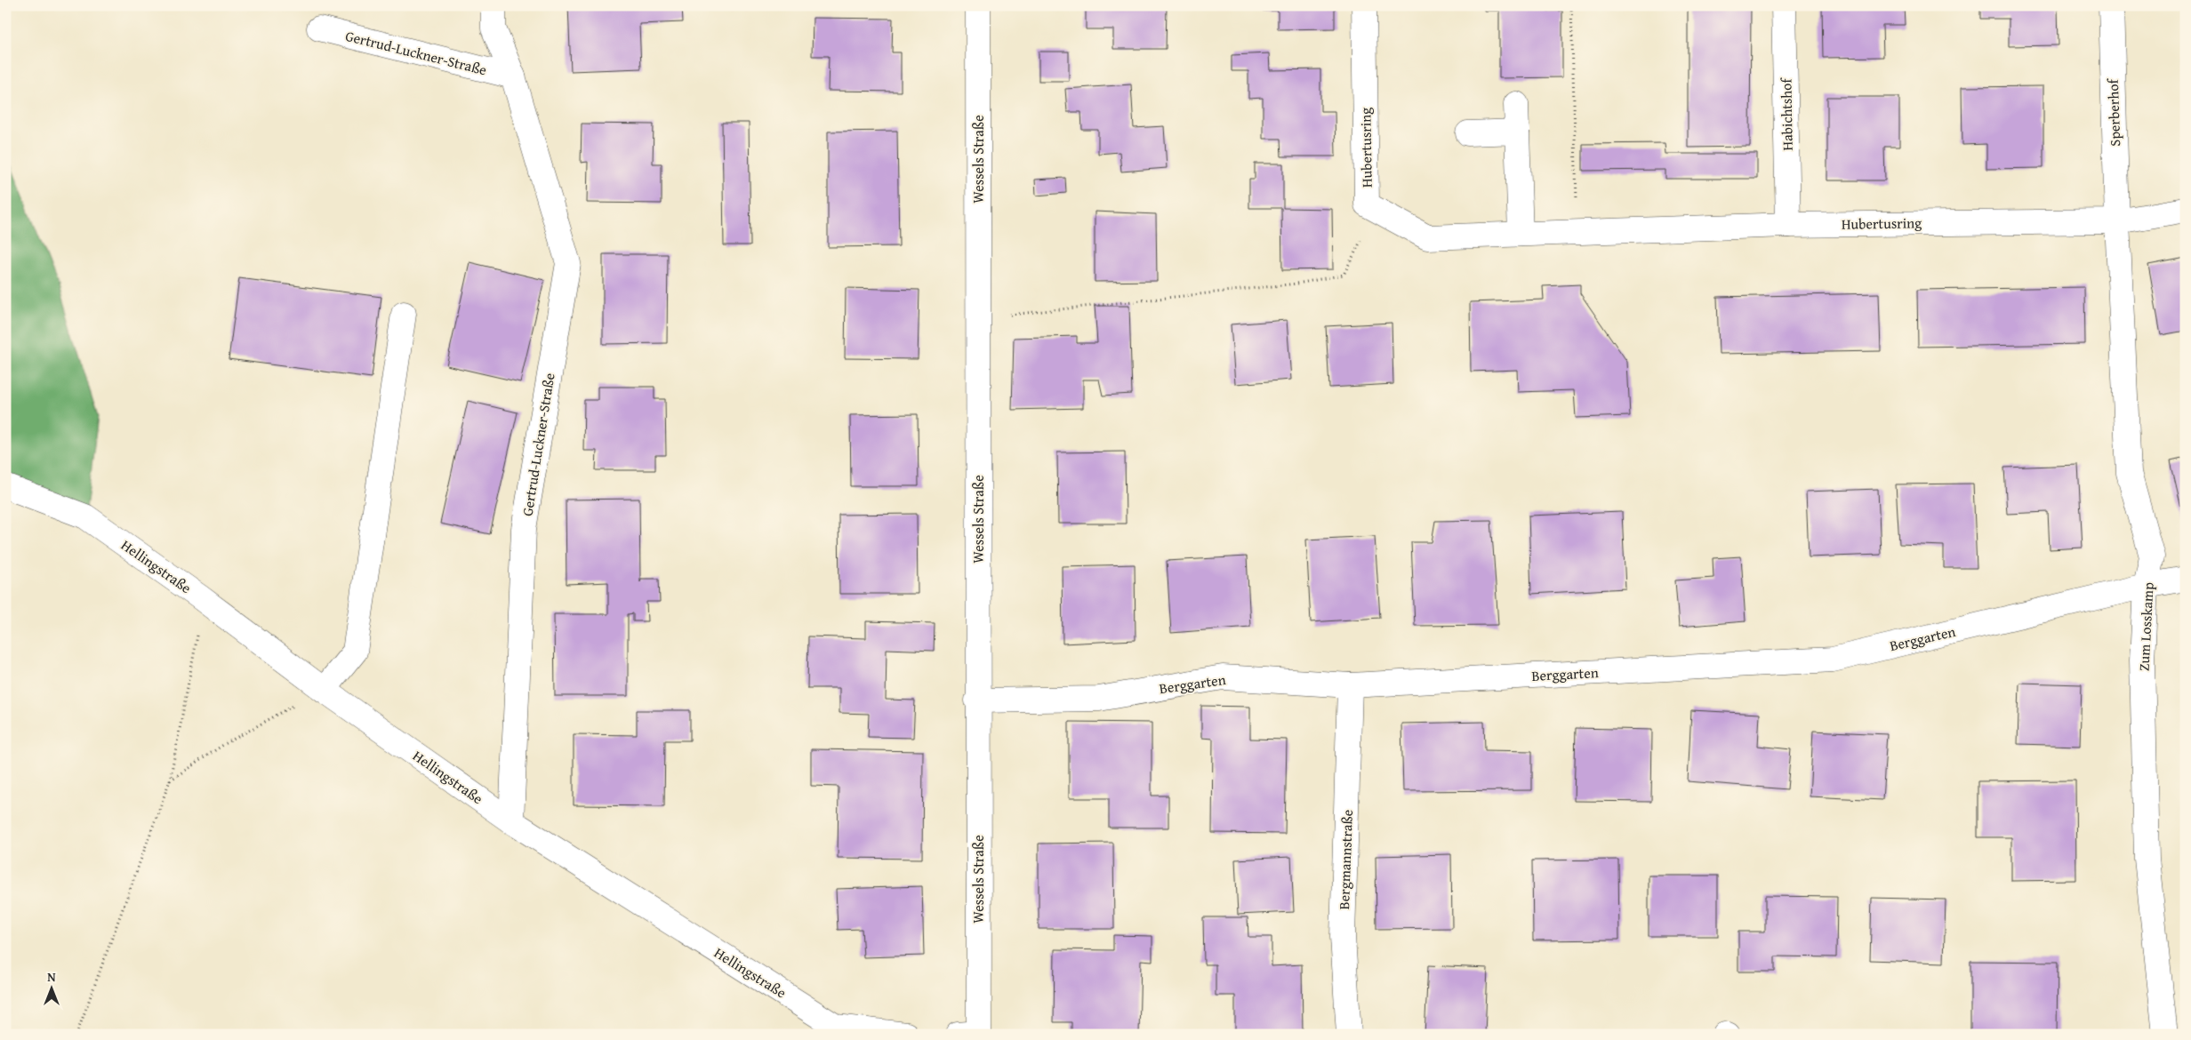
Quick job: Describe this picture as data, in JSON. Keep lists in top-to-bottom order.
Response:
{
  "streets": {
    "street": [
      "Gertrud-Luckner-Straße",
      "Sperberhof",
      "Habichtshof",
      "Hubertusring",
      "Wessels Straße",
      "Hellingstraße",
      "Zum Losskamp",
      "Berggarten",
      "Bergmannstraße"
    ]
  },
  "crossings": [
    ["Gertrud-Luckner-Straße", "Hellingstraße"],
    ["Sperberhof", "Hubertusring"],
    ["Sperberhof", "Zum Losskamp"],
    ["Habichtshof", "Hubertusring"],
    ["Hubertusring", "Zum Losskamp"],
    ["Wessels Straße", "Berggarten"],
    ["Zum Losskamp", "Berggarten"],
    ["Berggarten", "Bergmannstraße"]
  ],
  "north": "top"
}
